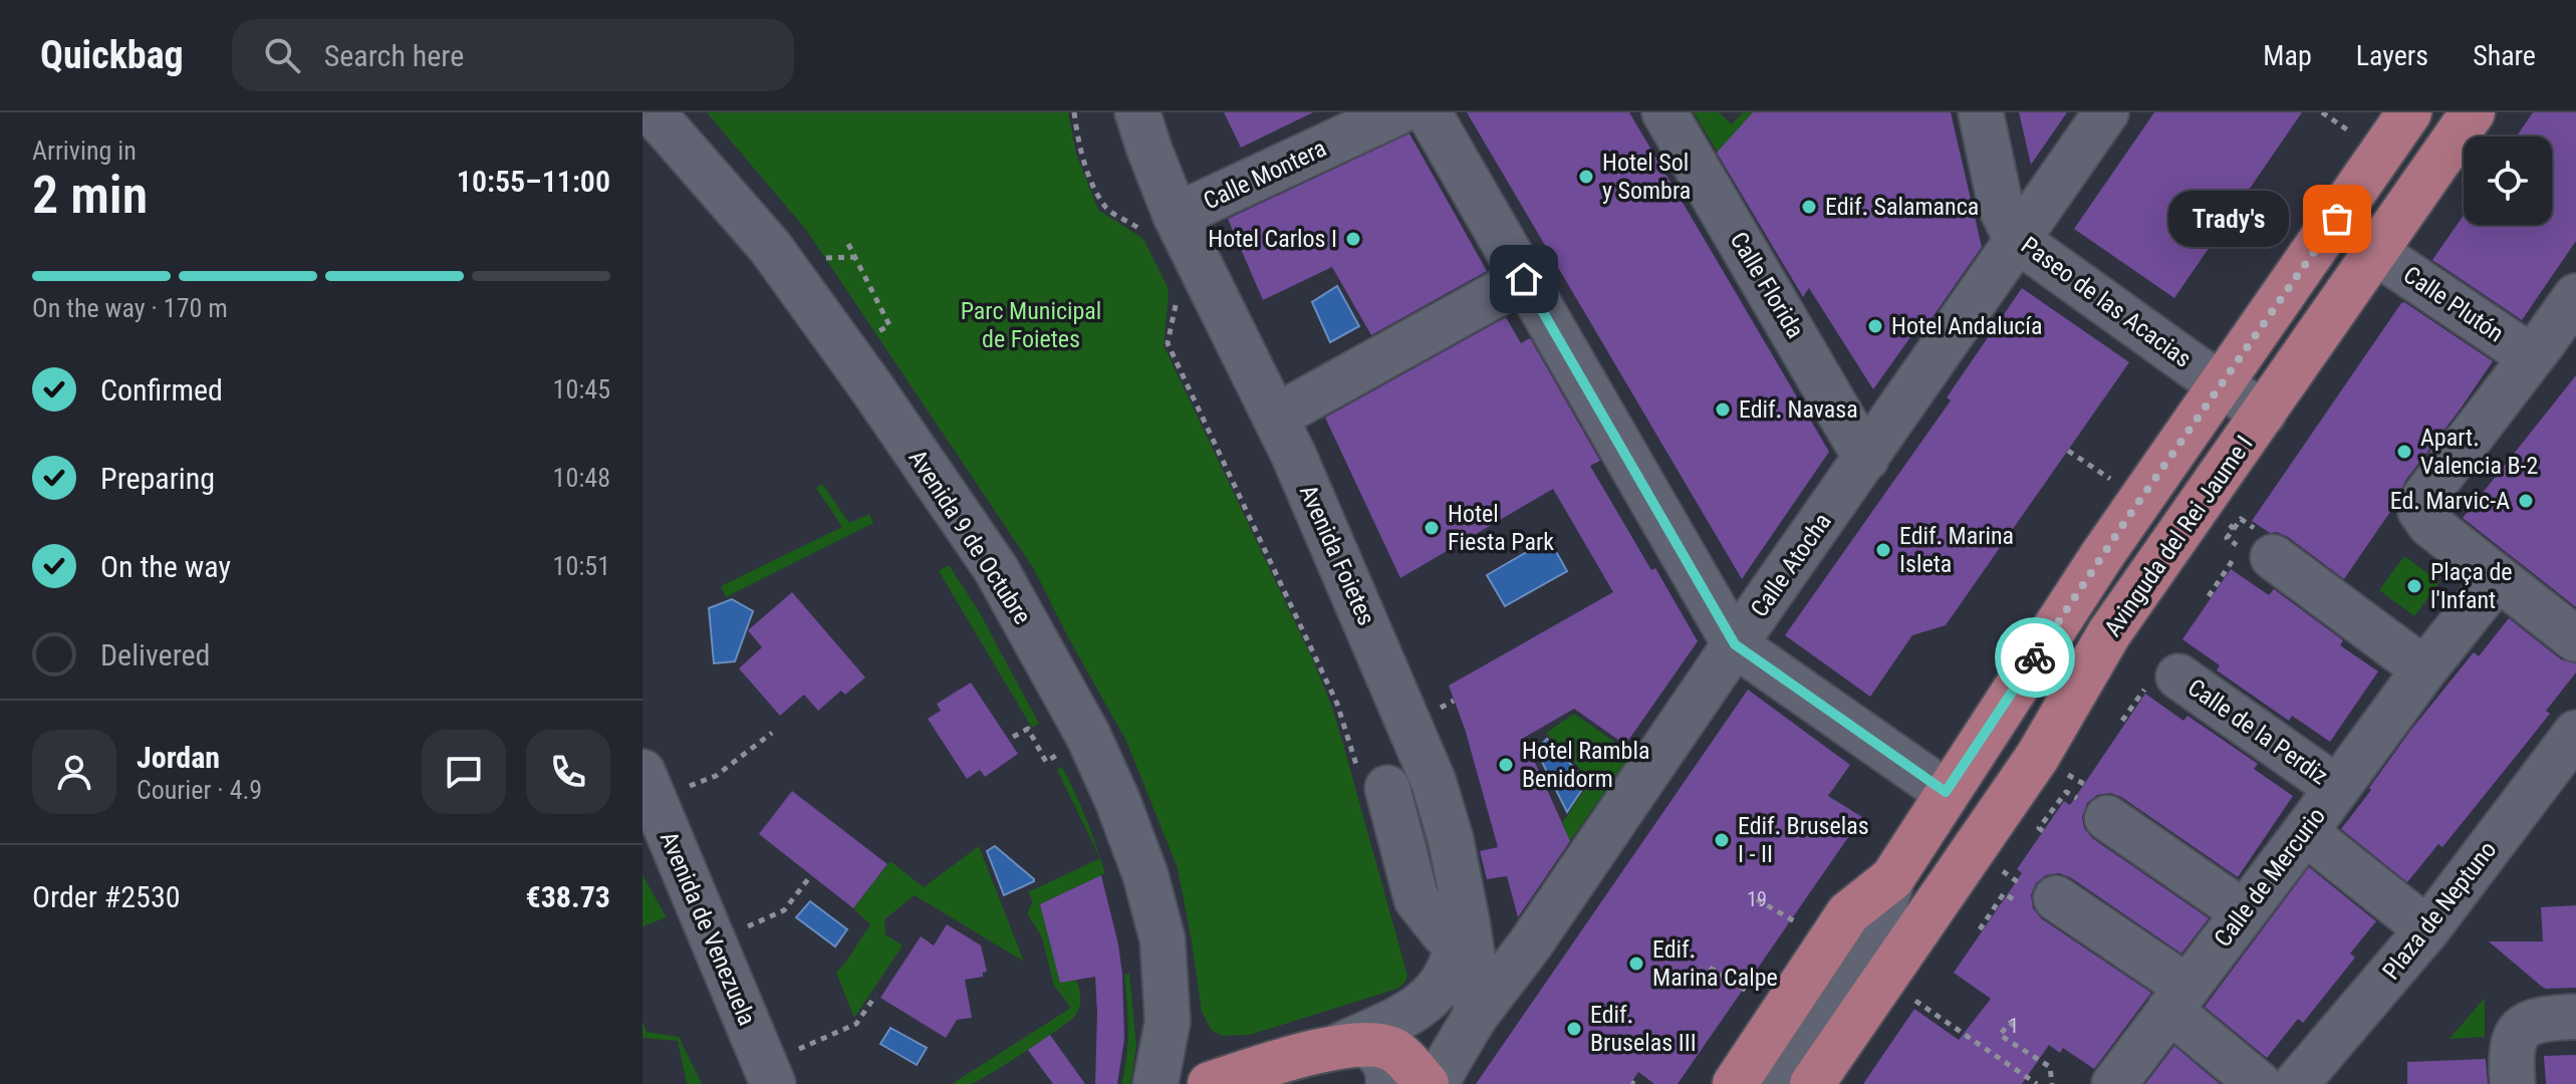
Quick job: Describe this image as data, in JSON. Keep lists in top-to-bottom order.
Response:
{
  "streets": {
    "main road": ["Avinguda del Rei Jaume I"],
    "street": [
      "Calle Montera",
      "Calle Florida",
      "Paseo de las Acacias",
      "Calle Plutón",
      "Avenida 9 de Octubre",
      "Avenida Foietes",
      "Calle Atocha",
      "Calle de la Perdiz",
      "Calle de Mercurio",
      "Plaza de Neptuno",
      "Avenida de Venezuela"
    ]
  },
  "crossings": [
    ["Calle Montera", "Avenida Foietes"],
    ["Calle Florida", "Calle Atocha"],
    ["Paseo de las Acacias", "Avinguda del Rei Jaume I"],
    ["Paseo de las Acacias", "Calle Atocha"],
    ["Calle Plutón", "Avinguda del Rei Jaume I"],
    ["Calle de la Perdiz", "Calle de Mercurio"]
  ],
  "parks": ["Parc Municipal de Foietes"],
  "places": [
    "Hotel Sol y Sombra",
    "Edif. Salamanca",
    "Trady's",
    "Hotel Carlos I",
    "Hotel Andalucía",
    "Edif. Navasa",
    "Apart. Valencia B-2",
    "Ed. Marvic-A",
    "Hotel Fiesta Park",
    "Edif. Marina Isleta",
    "Plaça de l'Infant",
    "Hotel Rambla Benidorm",
    "Edif. Bruselas I - II",
    "Edif. Marina Calpe",
    "Edif. Bruselas III"
  ],
  "house_numbers": ["19", "1"],
  "page": {
    "header": "Quickbag",
    "search": "Search here",
    "nav": ["Map", "Layers", "Share"],
    "heading": ["2 min", "Arriving in", "10:55–11:00"],
    "panel": [
      "Jordan",
      "Courier · 4.9",
      "Order #2530",
      "€38.73"
    ],
    "bubble": "Trady's",
    "bar": "On the way · 170 m",
    "list": [
      ["Confirmed", "10:45"],
      ["Preparing", "10:48"],
      ["On the way", "10:51"],
      "Delivered"
    ]
  }
}
